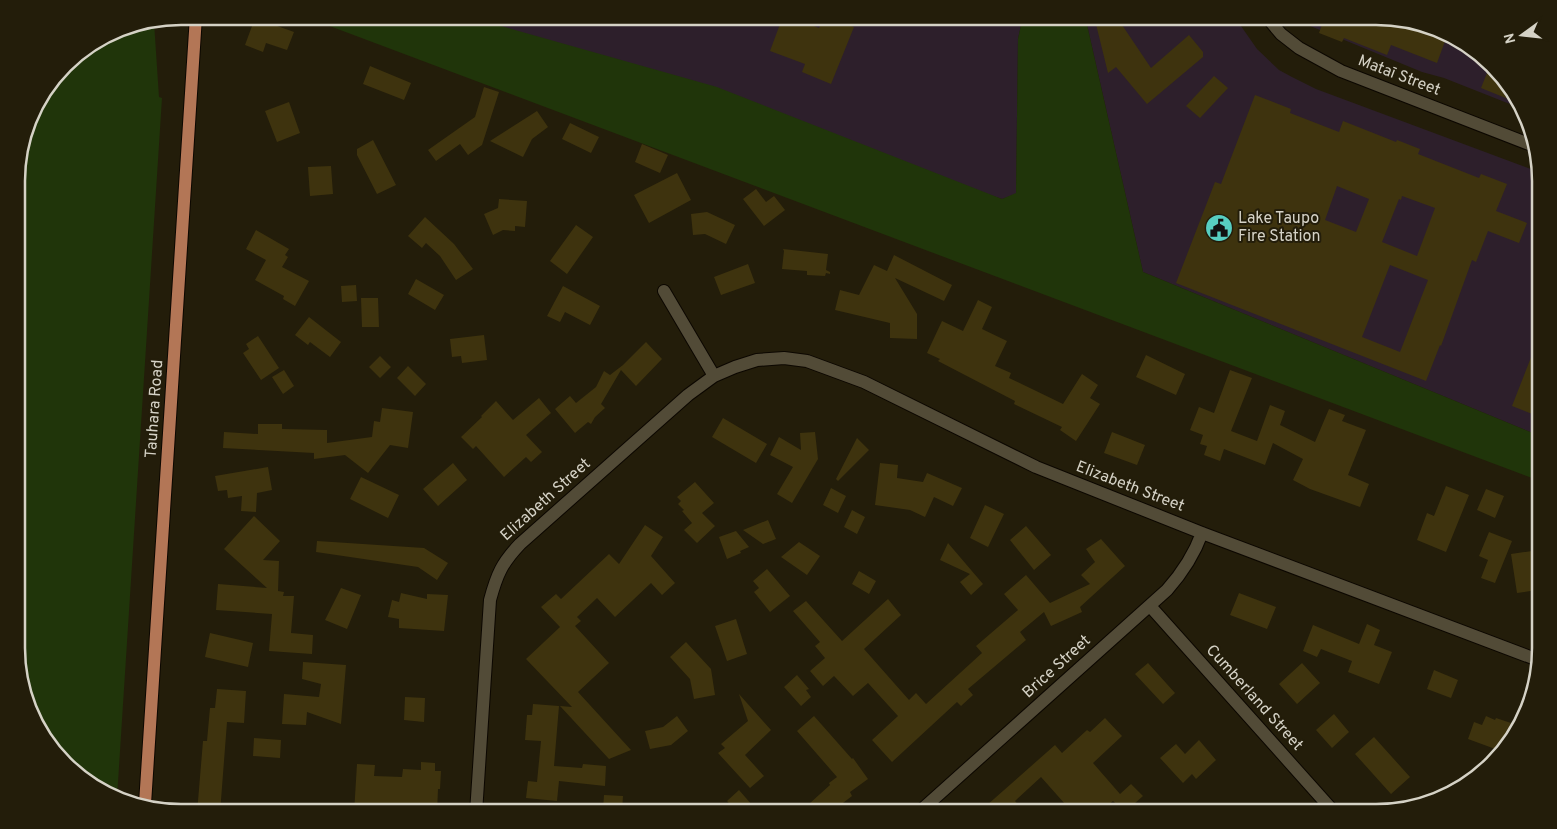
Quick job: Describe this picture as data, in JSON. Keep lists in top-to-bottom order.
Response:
{
  "streets": {
    "main road": ["Tauhara Road"],
    "street": [
      "Mataī Street",
      "Elizabeth Street",
      "Brice Street",
      "Cumberland Street"
    ]
  },
  "crossings": [
    ["Elizabeth Street", "Brice Street"],
    ["Brice Street", "Cumberland Street"]
  ],
  "places": {
    "public building": ["Lake Taupo Fire Station"]
  },
  "north": "left"
}
